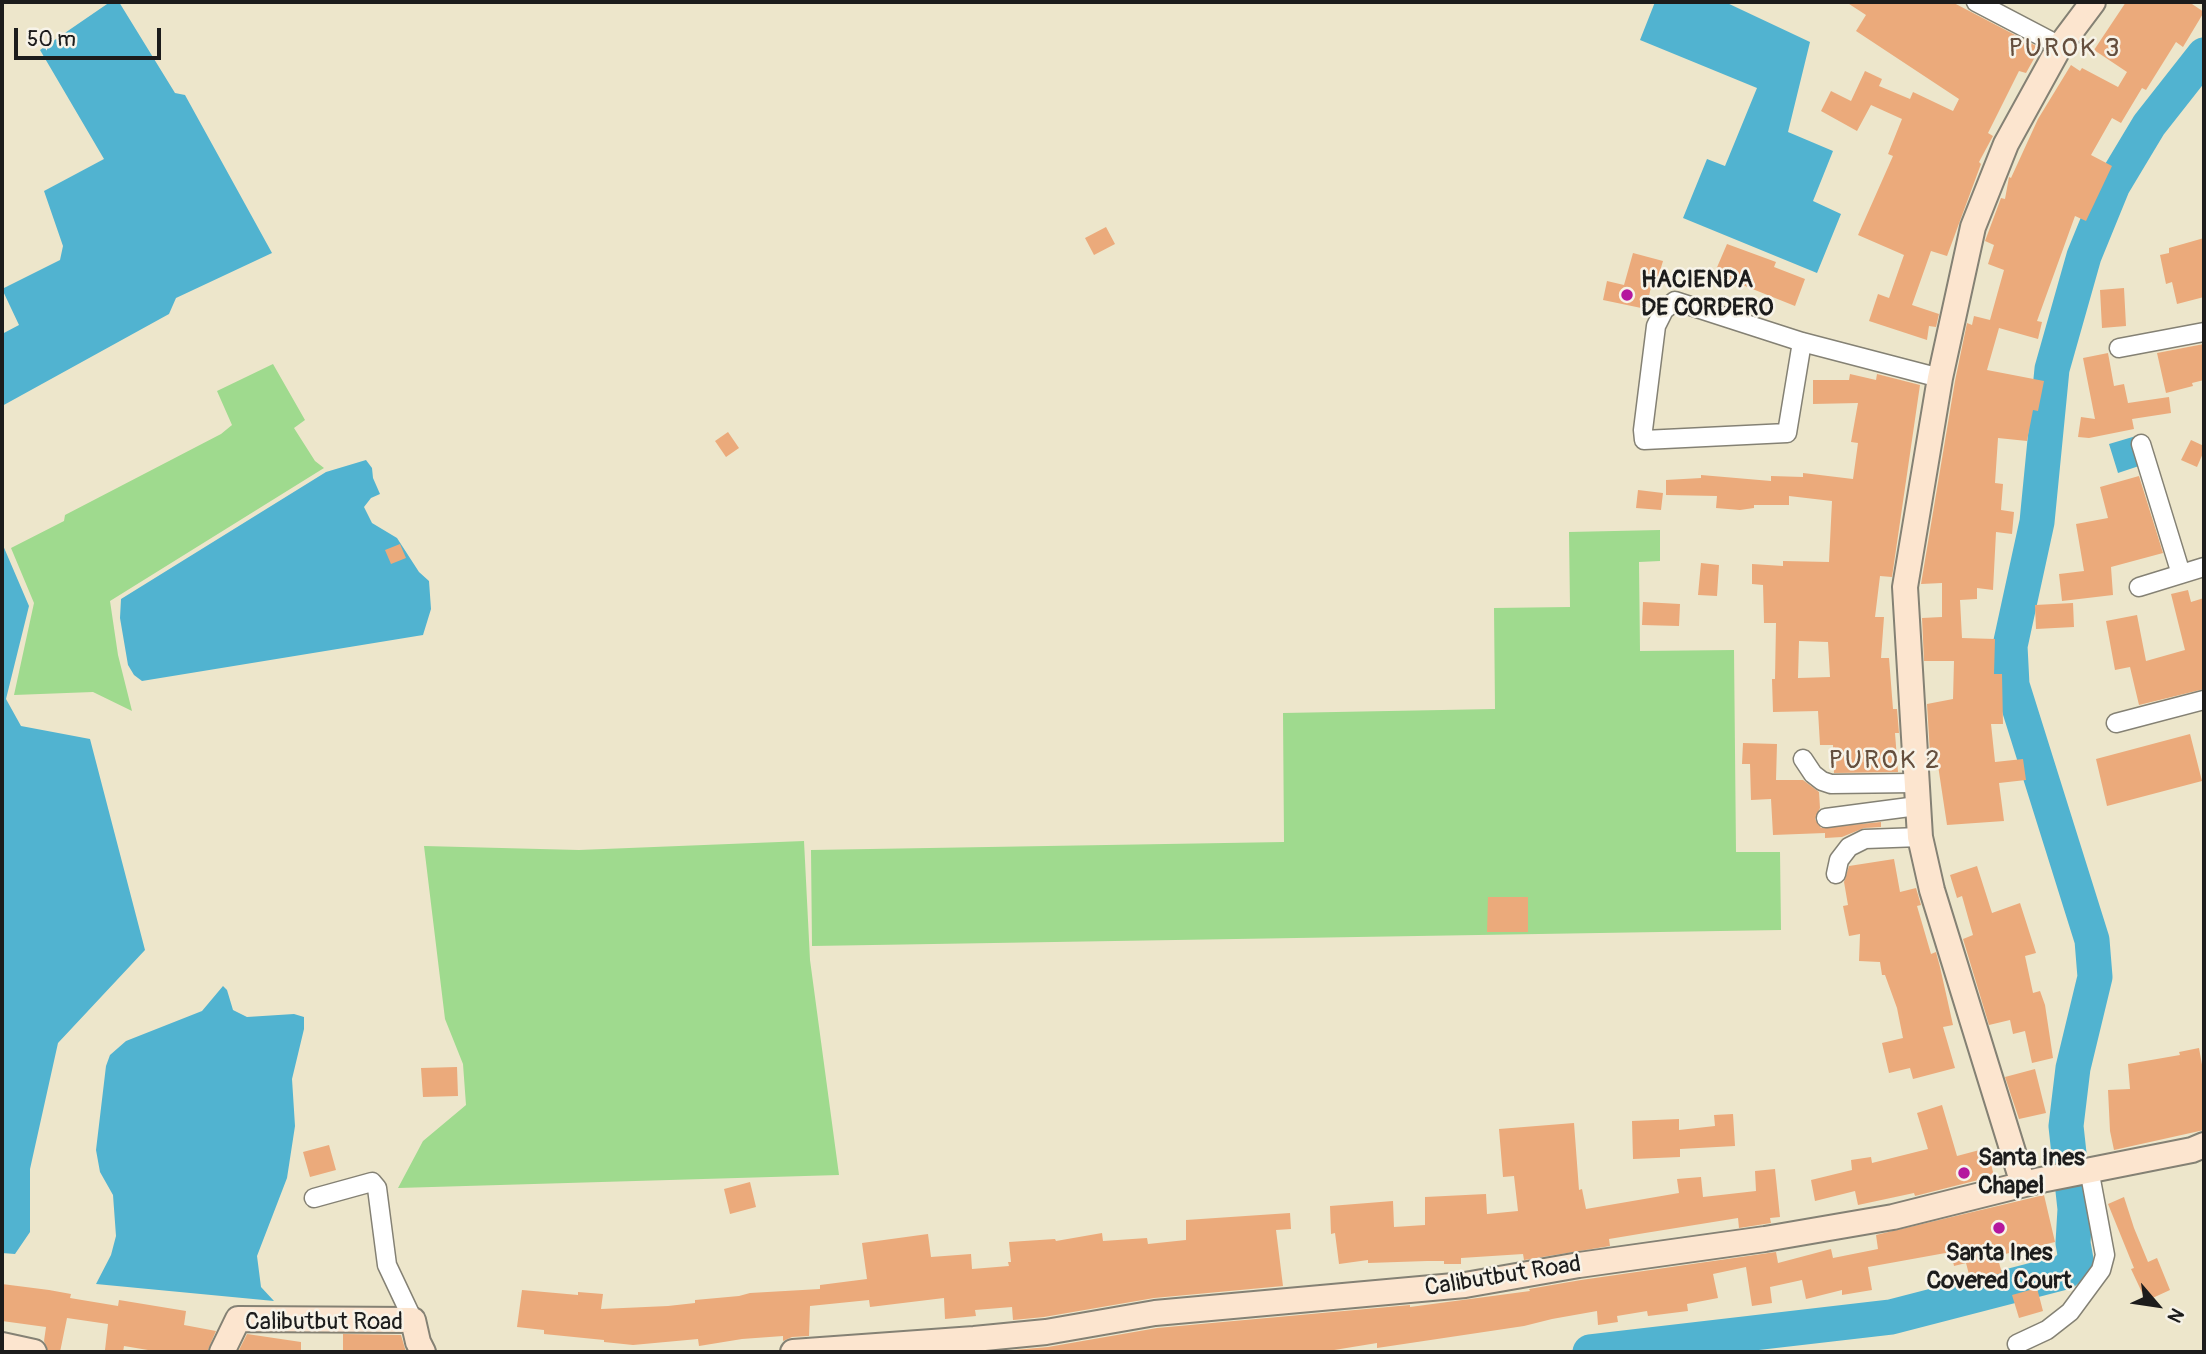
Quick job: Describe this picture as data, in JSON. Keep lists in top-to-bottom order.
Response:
{
  "streets": {
    "street": ["Calibutbut Road"]
  },
  "districts": ["PUROK 3", "PUROK 2"],
  "places": ["HACIENDA DE CORDERO", "Santa Ines Chapel", "Santa Ines Covered Court"],
  "scale_bar": "50 m",
  "north": "bottom right"
}
